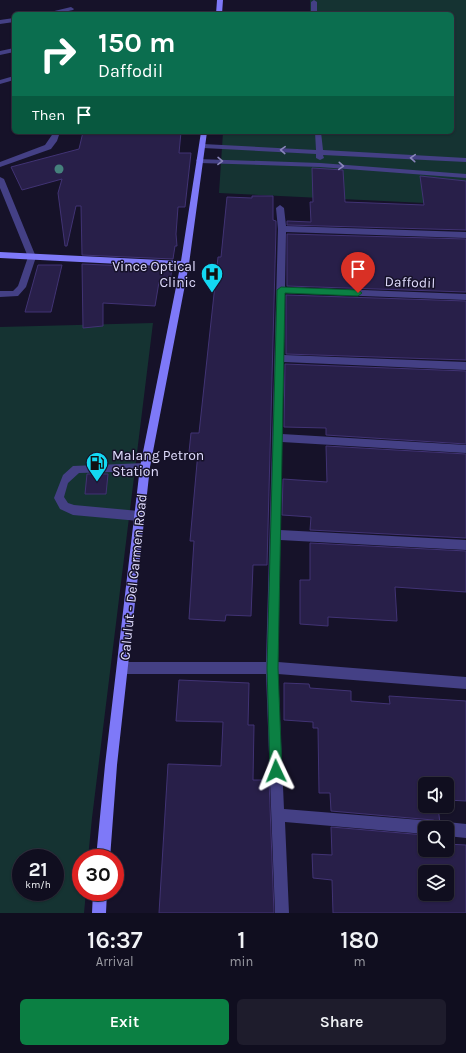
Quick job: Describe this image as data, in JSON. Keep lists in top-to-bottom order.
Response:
{
  "streets": {
    "main road": ["Calulut - Del Carmen Road"],
    "street": ["Daffodil"]
  },
  "places": {
    "hospital": ["Vince Optical Clinic"],
    "fuel station": ["Malang Petron Station"]
  },
  "page": {
    "turn": ["150 m", "Daffodil"],
    "then": "Then",
    "speed": "21 km/h",
    "limit": "30",
    "eta": [
      "16:37",
      "Arrival",
      "1",
      "min",
      "180",
      "m"
    ],
    "buttons": ["Exit", "Share"]
  }
}
